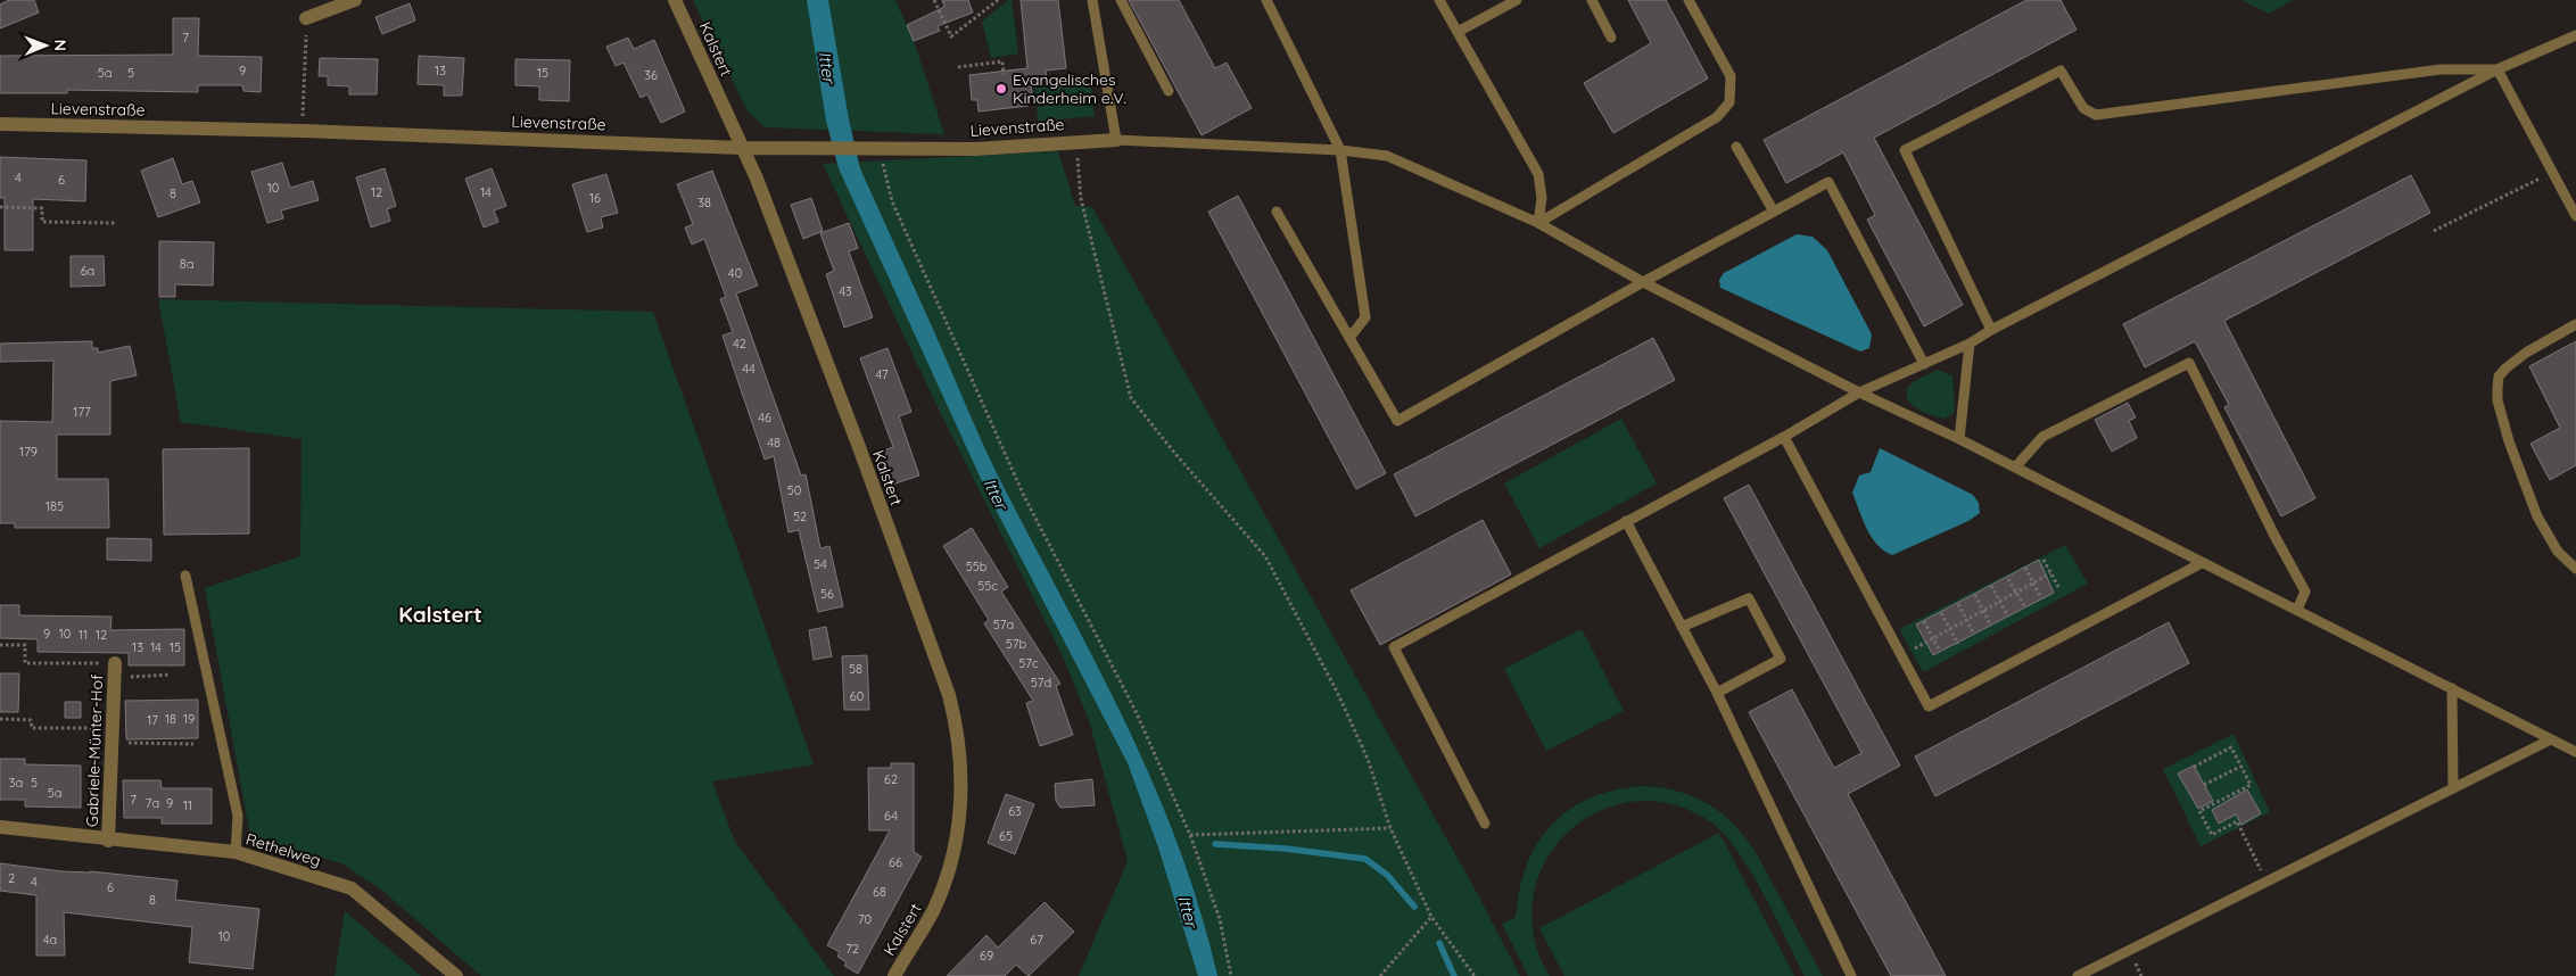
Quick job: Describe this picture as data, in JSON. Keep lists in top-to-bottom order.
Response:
{
  "streets": {
    "street": [
      "Kalstert",
      "Lievenstraße",
      "Gabriele-Münter-Hof",
      "Rethelweg"
    ]
  },
  "crossings": [
    ["Kalstert", "Lievenstraße"],
    ["Gabriele-Münter-Hof", "Rethelweg"]
  ],
  "districts": ["Kalstert"],
  "water": ["Itter"],
  "places": ["Evangelisches Kinderheim e.V."],
  "house_numbers": [
    "7",
    "9",
    "13",
    "5a",
    "5",
    "15",
    "36",
    "4",
    "6",
    "10",
    "12",
    "14",
    "8",
    "16",
    "38",
    "8a",
    "6a",
    "40",
    "43",
    "42",
    "44",
    "47",
    "177",
    "46",
    "48",
    "179",
    "50",
    "185",
    "52",
    "54",
    "55b",
    "55c",
    "56",
    "57a",
    "9",
    "10",
    "11",
    "12",
    "57b",
    "13",
    "14",
    "15",
    "57c",
    "58",
    "57d",
    "60",
    "18",
    "19",
    "17",
    "62",
    "3a",
    "5",
    "5a",
    "7",
    "7a",
    "9",
    "11",
    "63",
    "64",
    "65",
    "66",
    "2",
    "4",
    "6",
    "68",
    "8",
    "70",
    "10",
    "4a",
    "67",
    "72",
    "69"
  ],
  "north": "right"
}
